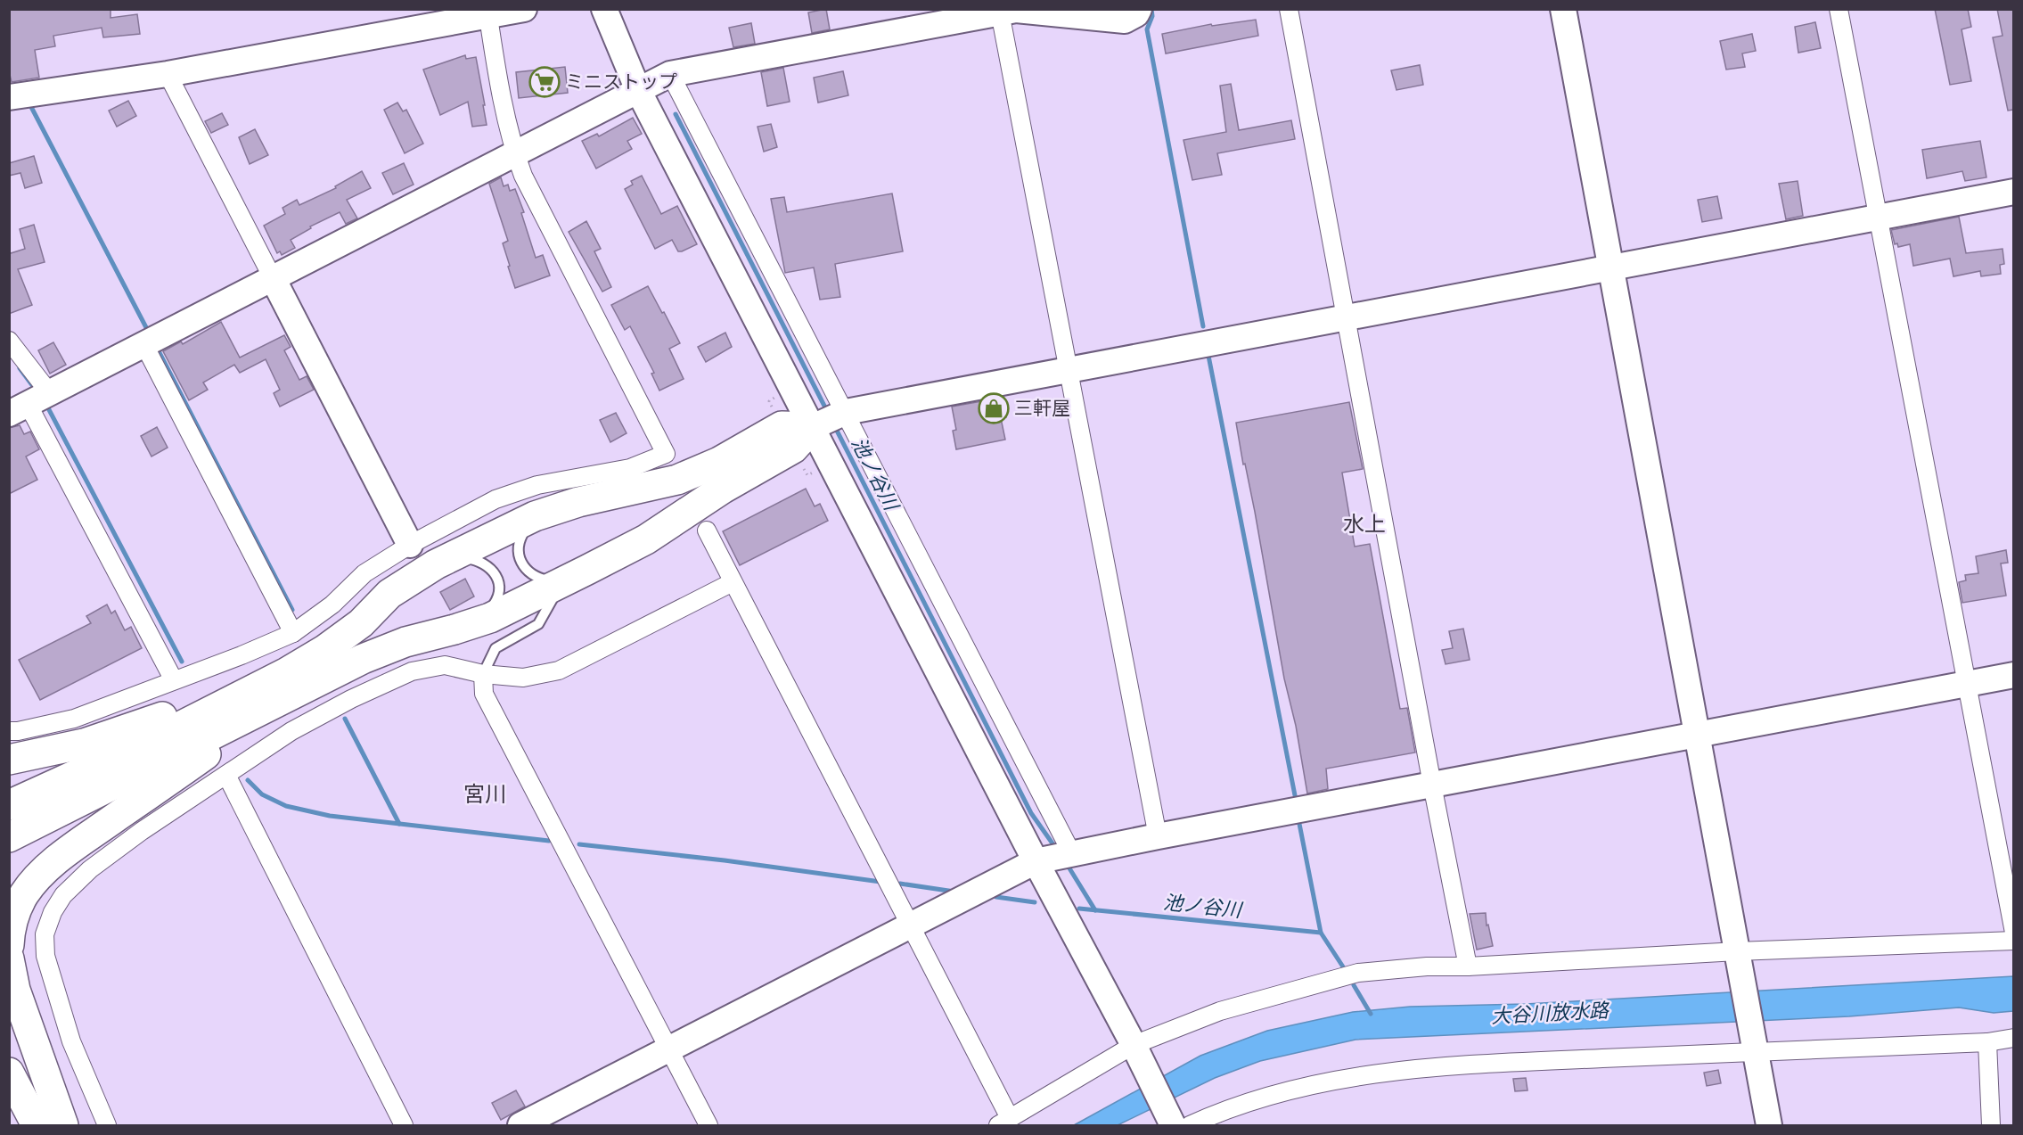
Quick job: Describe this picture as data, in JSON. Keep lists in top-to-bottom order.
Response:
{
  "districts": ["水上", "宮川"],
  "water": ["池ノ谷川", "大谷川放水路"],
  "places": {
    "supermarket": ["ミニストップ"],
    "shop": ["三軒屋"]
  }
}
